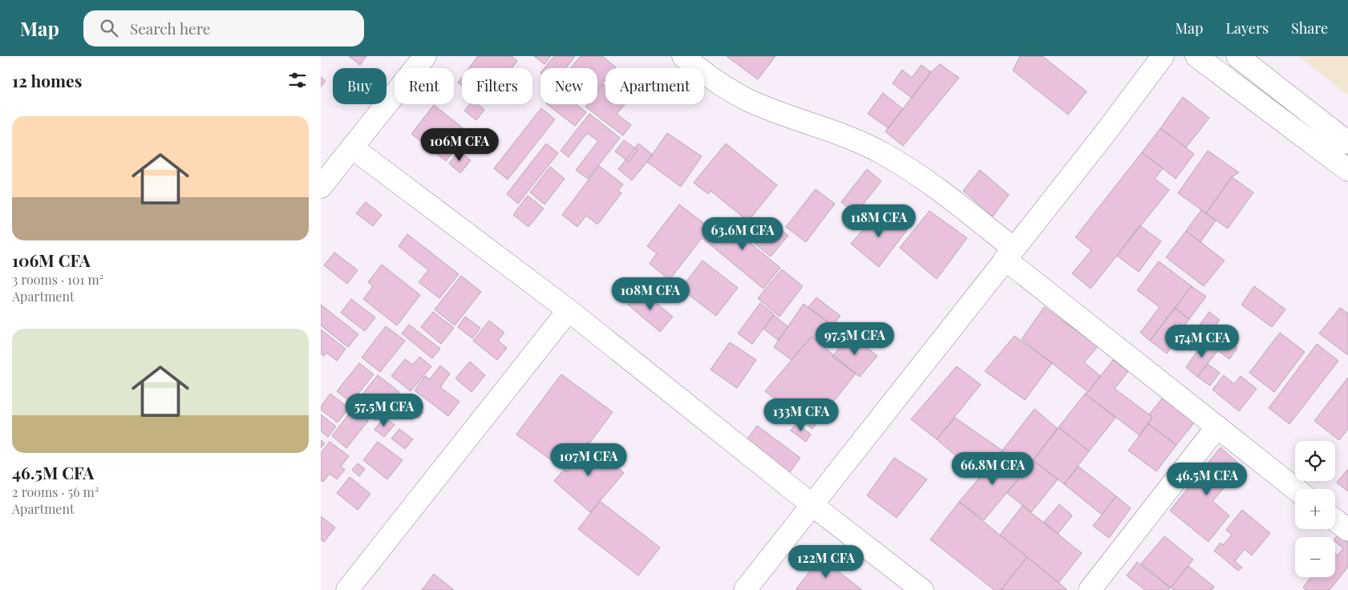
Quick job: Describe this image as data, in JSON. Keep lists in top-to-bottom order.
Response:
{
  "page": {
    "header": "Map",
    "search": "Search here",
    "nav": ["Map", "Layers", "Share"],
    "heading": "12 homes",
    "chip": [
      "Buy",
      "Rent",
      "Filters",
      "New",
      "Apartment"
    ],
    "list": [
      {
        "name": "106M CFA",
        "note": "3 rooms · 101 m² · Apartment"
      },
      {
        "name": "46.5M CFA",
        "note": "2 rooms · 56 m² · Apartment"
      }
    ],
    "price": [
      "106M CFA",
      "118M CFA",
      "63.6M CFA",
      "108M CFA",
      "97.5M CFA",
      "174M CFA",
      "57.5M CFA",
      "133M CFA",
      "107M CFA",
      "66.8M CFA",
      "46.5M CFA",
      "122M CFA"
    ],
    "map_buttons": ["+", "−"]
  }
}
